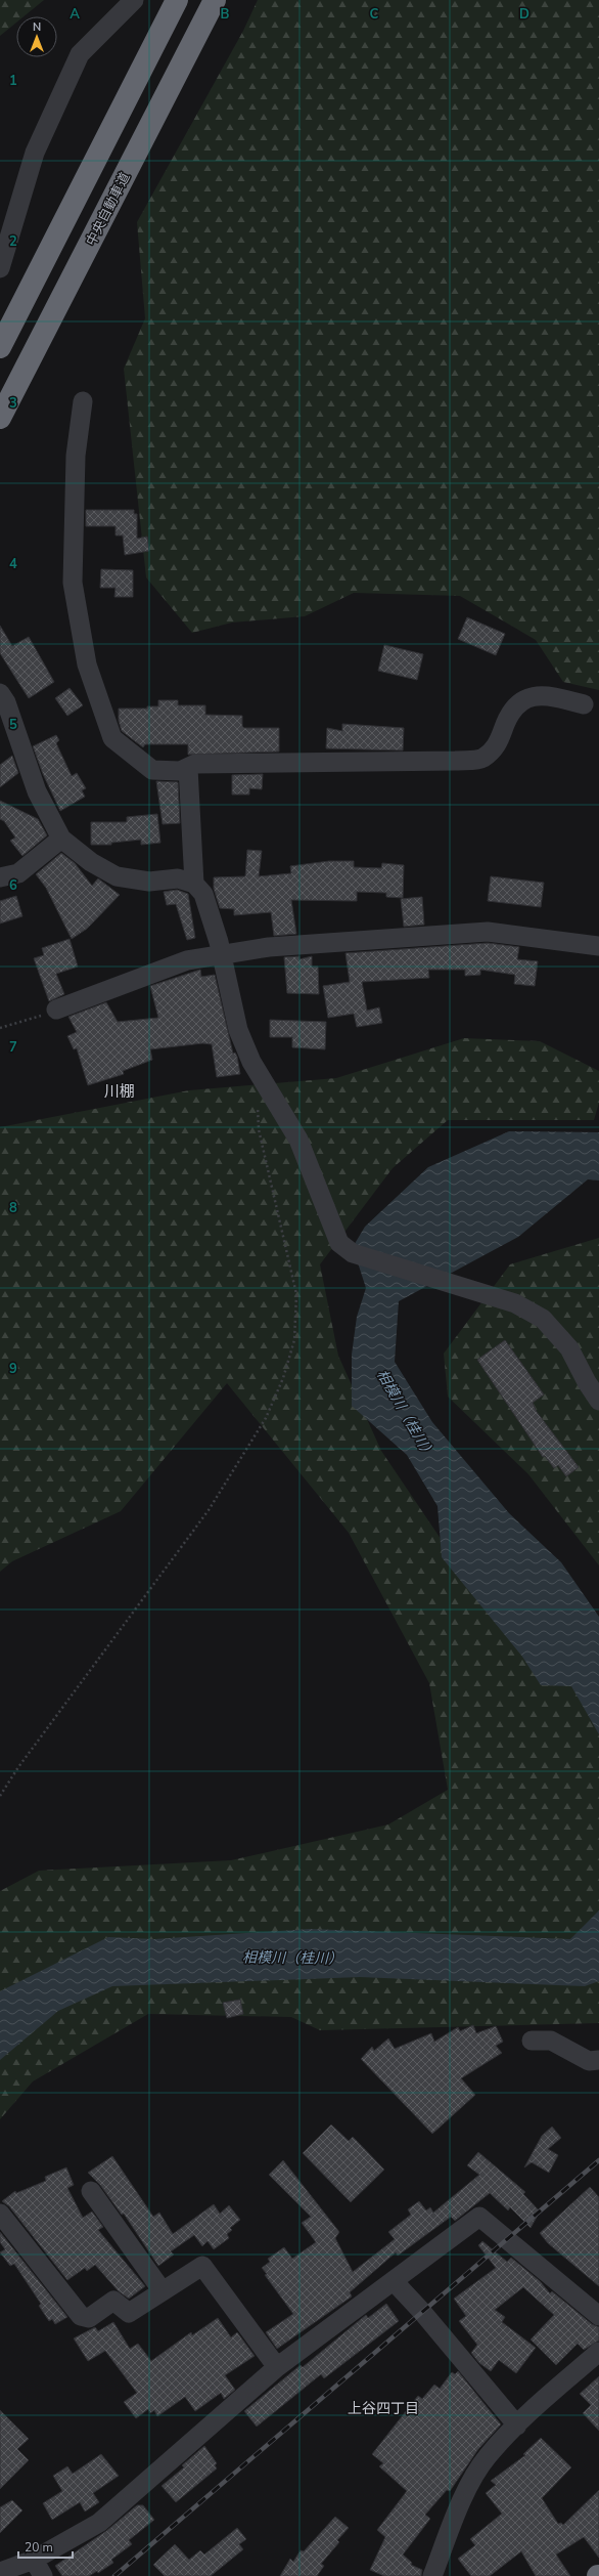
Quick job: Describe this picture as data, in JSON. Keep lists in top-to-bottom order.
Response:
{
  "streets": {
    "highway": ["中央自動車道"]
  },
  "districts": ["川棚", "上谷四丁目"],
  "water": ["相模川（桂川）"],
  "scale_bar": "20 m",
  "north": "top",
  "grid": {
    "columns": [
      "A",
      "B",
      "C",
      "D"
    ],
    "rows": [
      "1",
      "2",
      "3",
      "4",
      "5",
      "6",
      "7",
      "8",
      "9"
    ]
  }
}
